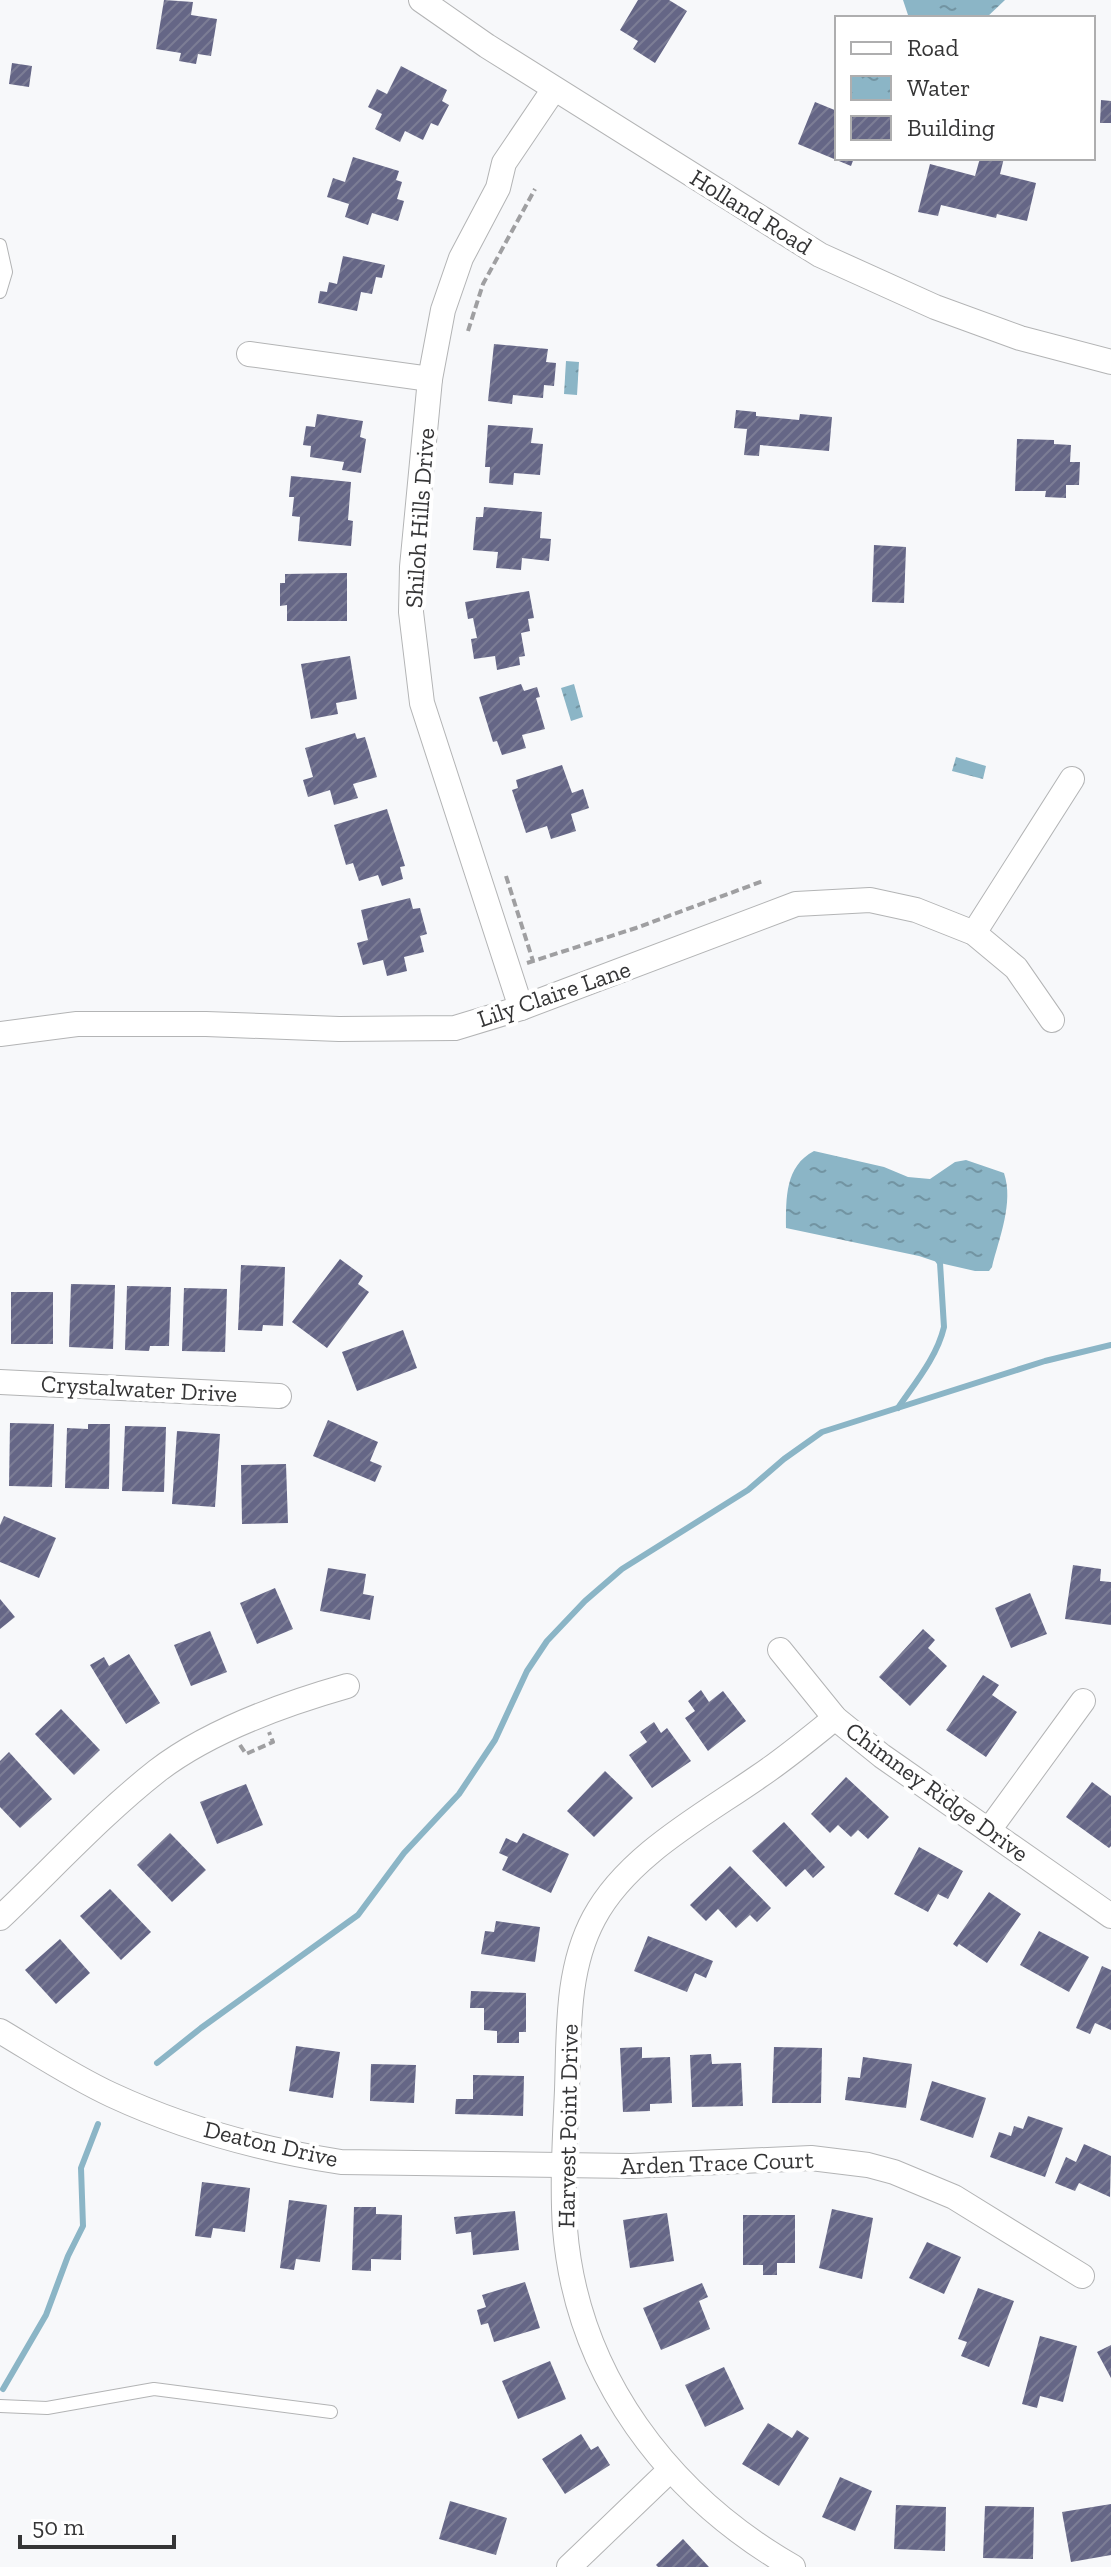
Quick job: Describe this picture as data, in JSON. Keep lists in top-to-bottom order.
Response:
{
  "streets": {
    "street": [
      "Holland Road",
      "Shiloh Hills Drive",
      "Lily Claire Lane",
      "Crystalwater Drive",
      "Chimney Ridge Drive",
      "Harvest Point Drive",
      "Deaton Drive",
      "Arden Trace Court"
    ]
  },
  "crossings": [
    ["Holland Road", "Shiloh Hills Drive"],
    ["Shiloh Hills Drive", "Lily Claire Lane"],
    ["Chimney Ridge Drive", "Harvest Point Drive"],
    ["Harvest Point Drive", "Deaton Drive"],
    ["Harvest Point Drive", "Arden Trace Court"],
    ["Deaton Drive", "Arden Trace Court"]
  ],
  "legend": ["Road", "Water", "Building"],
  "scale_bar": "50 m"
}
